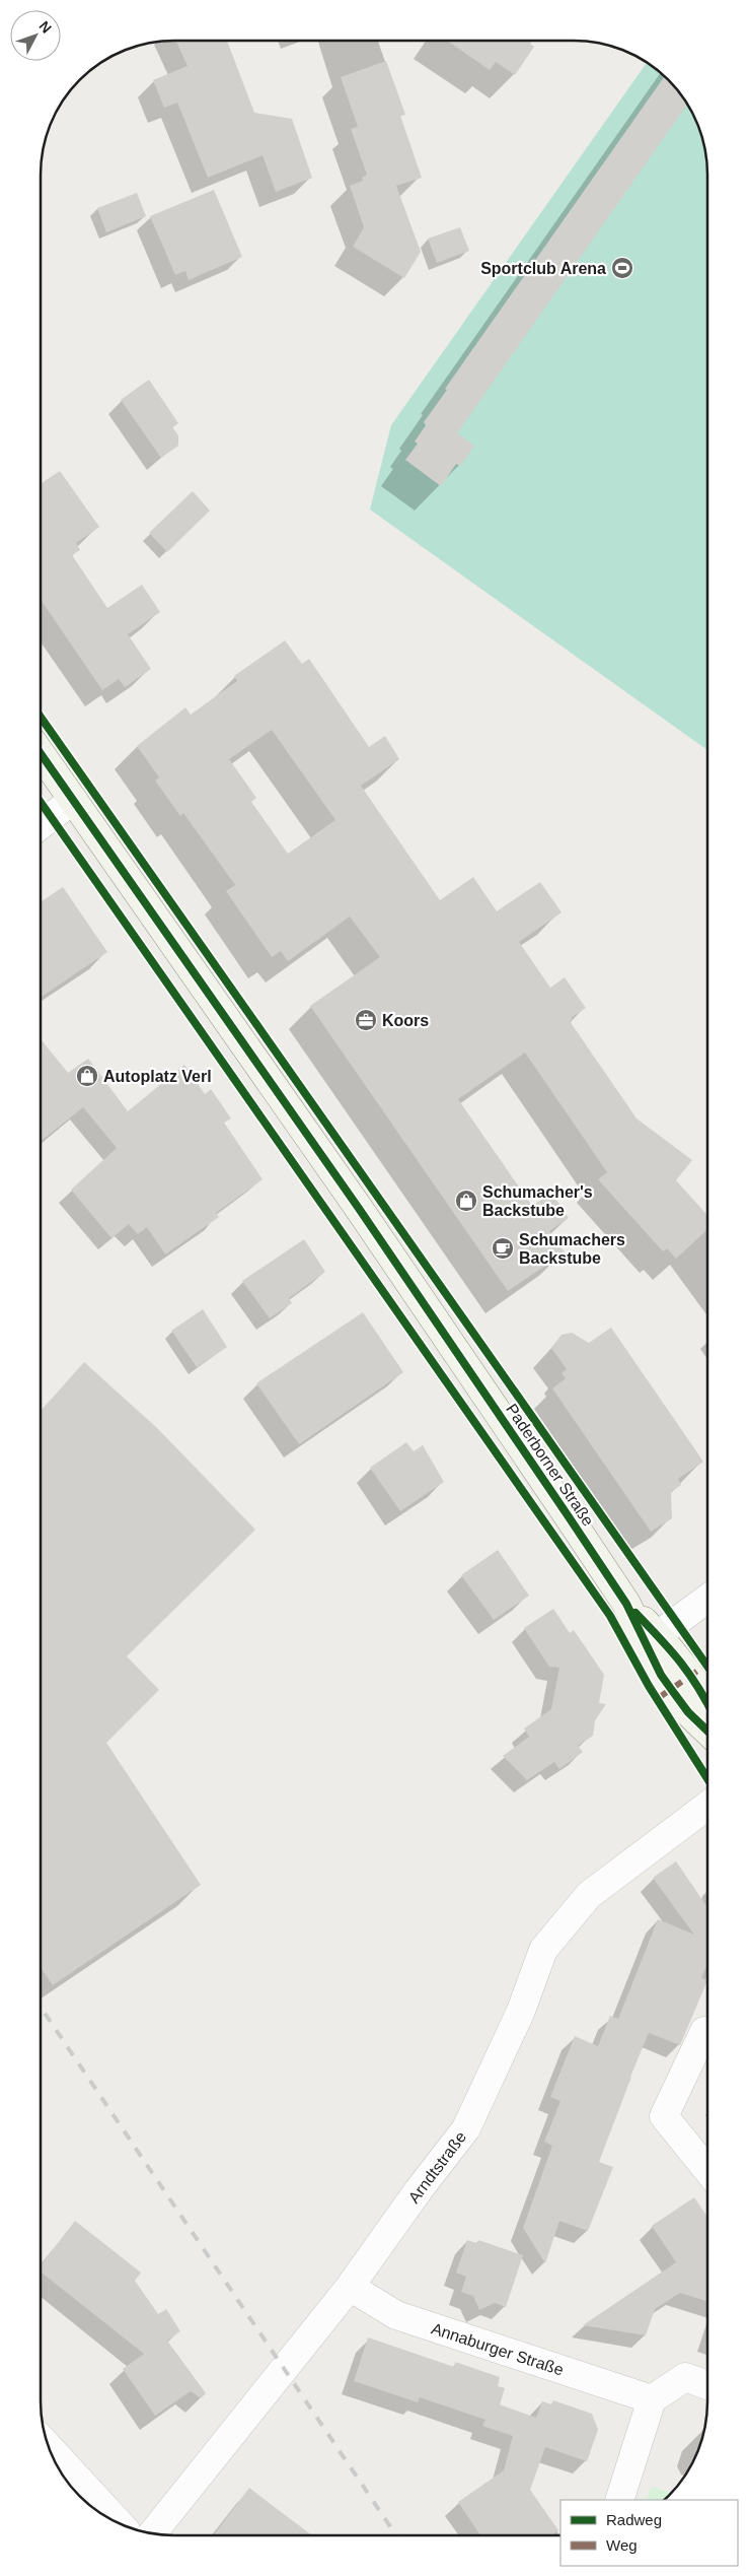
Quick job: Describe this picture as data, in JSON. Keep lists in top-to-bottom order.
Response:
{
  "streets": {
    "main road": ["Paderborner Straße"],
    "street": ["Arndtstraße", "Annaburger Straße"]
  },
  "crossings": [
    ["Arndtstraße", "Annaburger Straße"]
  ],
  "places": {
    "sports": ["Sportclub Arena"],
    "office": ["Koors"],
    "shop": ["Autoplatz Verl", "Schumacher's Backstube"],
    "cafe": ["Schumachers Backstube"]
  },
  "legend": ["Radweg", "Weg"],
  "north": "top right"
}
